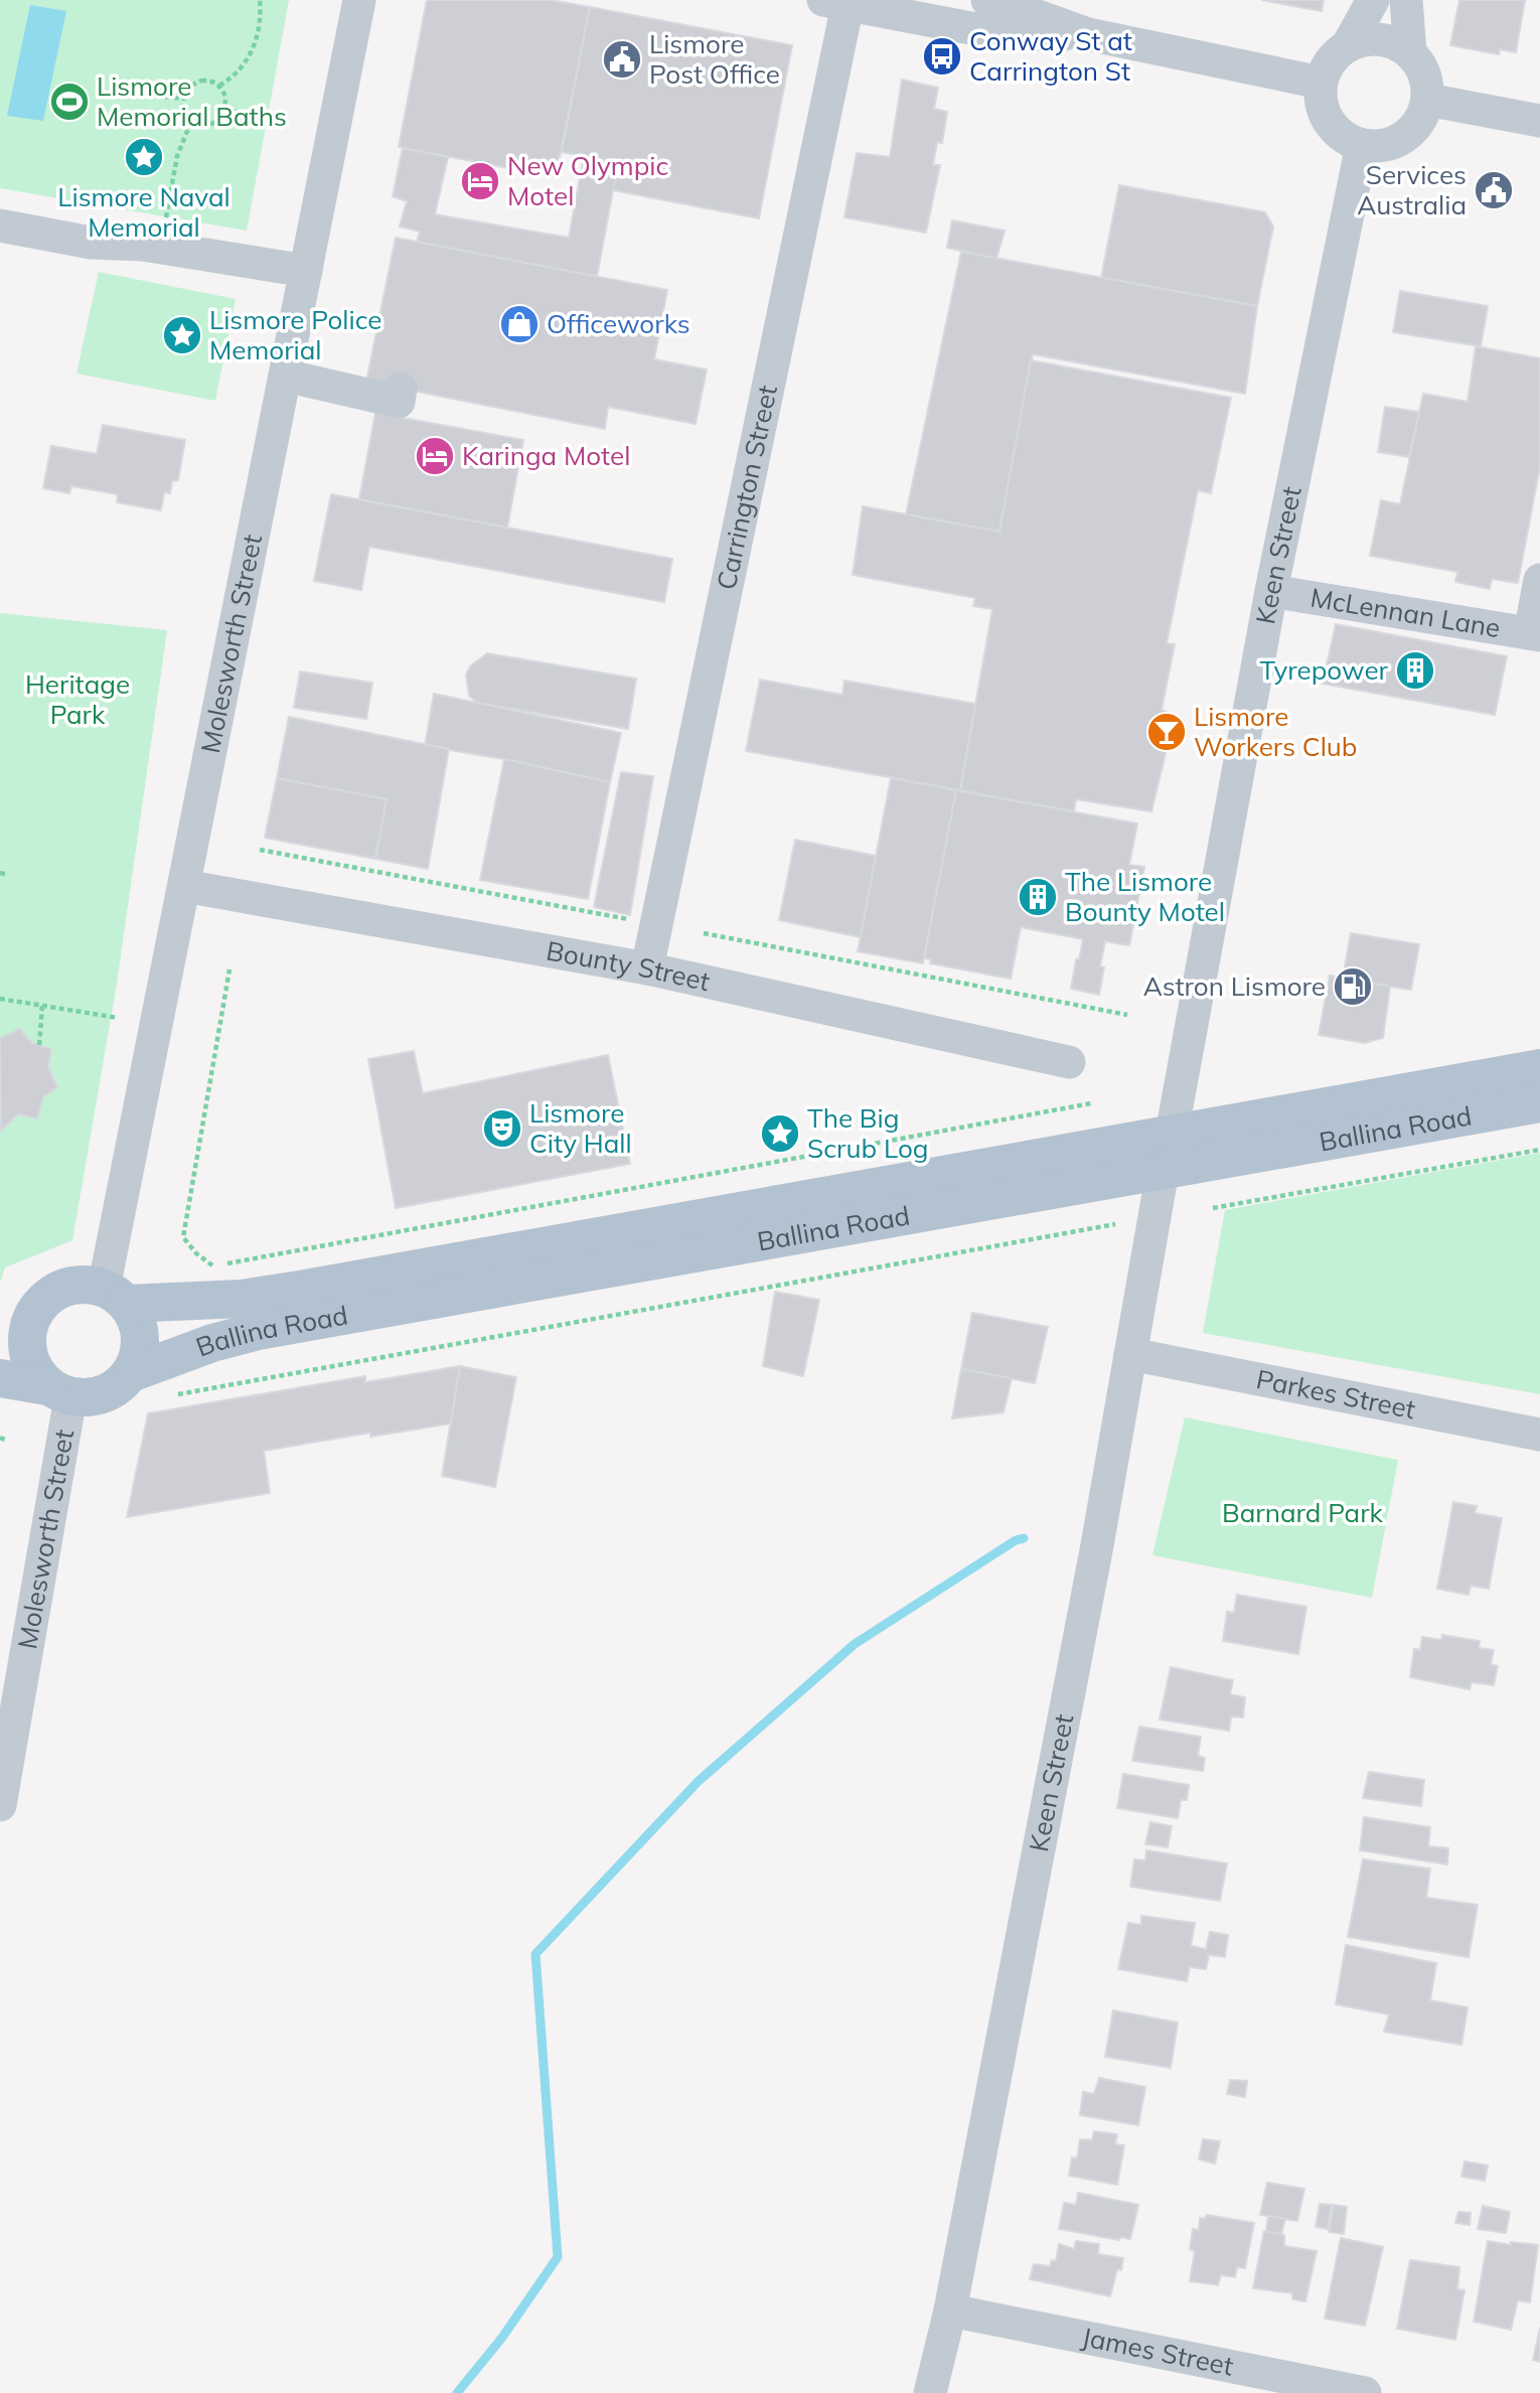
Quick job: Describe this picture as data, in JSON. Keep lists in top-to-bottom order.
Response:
{
  "streets": {
    "main road": ["Ballina Road"],
    "street": [
      "Carrington Street",
      "Keen Street",
      "McLennan Lane",
      "Molesworth Street",
      "Bounty Street",
      "Parkes Street",
      "James Street"
    ]
  },
  "crossings": [
    ["Carrington Street", "Bounty Street"],
    ["Keen Street", "McLennan Lane"],
    ["Keen Street", "Ballina Road"],
    ["Keen Street", "Parkes Street"],
    ["Keen Street", "James Street"],
    ["Molesworth Street", "Bounty Street"],
    ["Molesworth Street", "Ballina Road"]
  ],
  "parks": ["Heritage Park", "Barnard Park"],
  "places": {
    "bus stop": ["Conway St at Carrington St"],
    "public building": ["Lismore Post Office", "Services Australia"],
    "sports": ["Lismore Memorial Baths"],
    "place": ["Lismore Naval Memorial", "Lismore Police Memorial", "The Big Scrub Log"],
    "hotel": ["New Olympic Motel", "Karinga Motel"],
    "shop": ["Officeworks"],
    "building": ["Tyrepower", "The Lismore Bounty Motel"],
    "bar": ["Lismore Workers Club"],
    "fuel station": ["Astron Lismore"],
    "theatre": ["Lismore City Hall"]
  }
}
